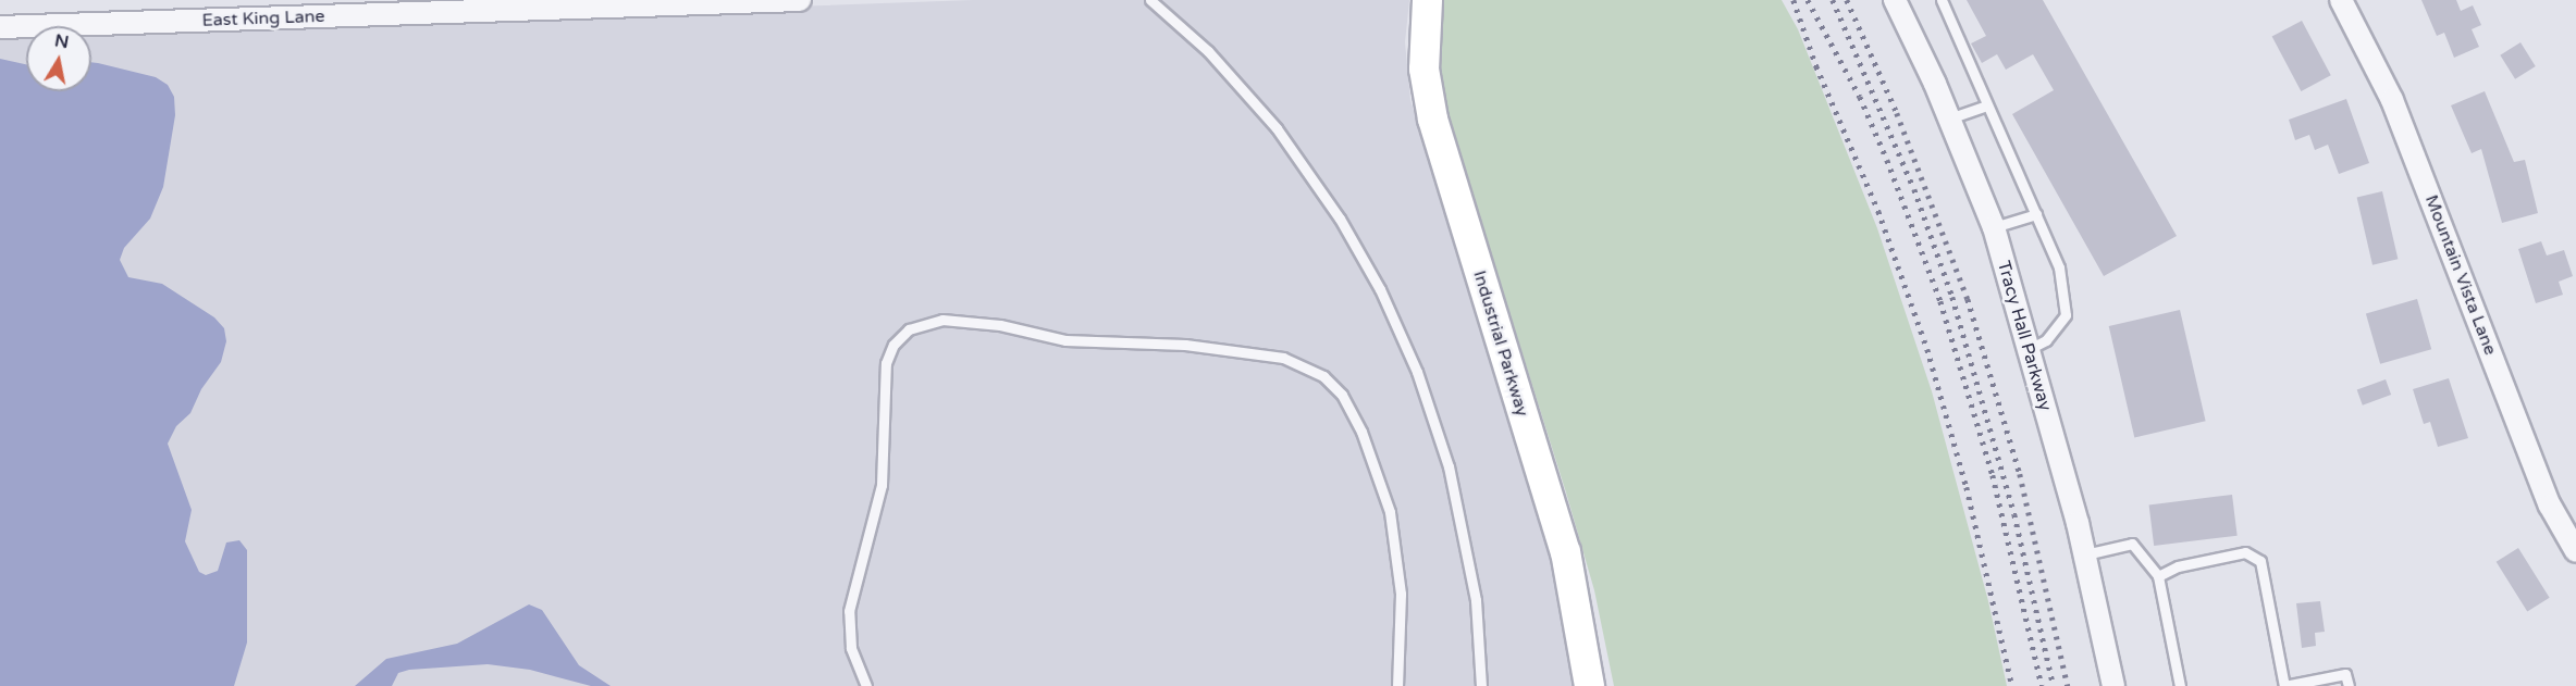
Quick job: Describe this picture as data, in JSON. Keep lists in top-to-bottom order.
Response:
{
  "streets": {
    "street": [
      "East King Lane",
      "Mountain Vista Lane",
      "Tracy Hall Parkway",
      "Industrial Parkway"
    ]
  },
  "north": "top"
}
